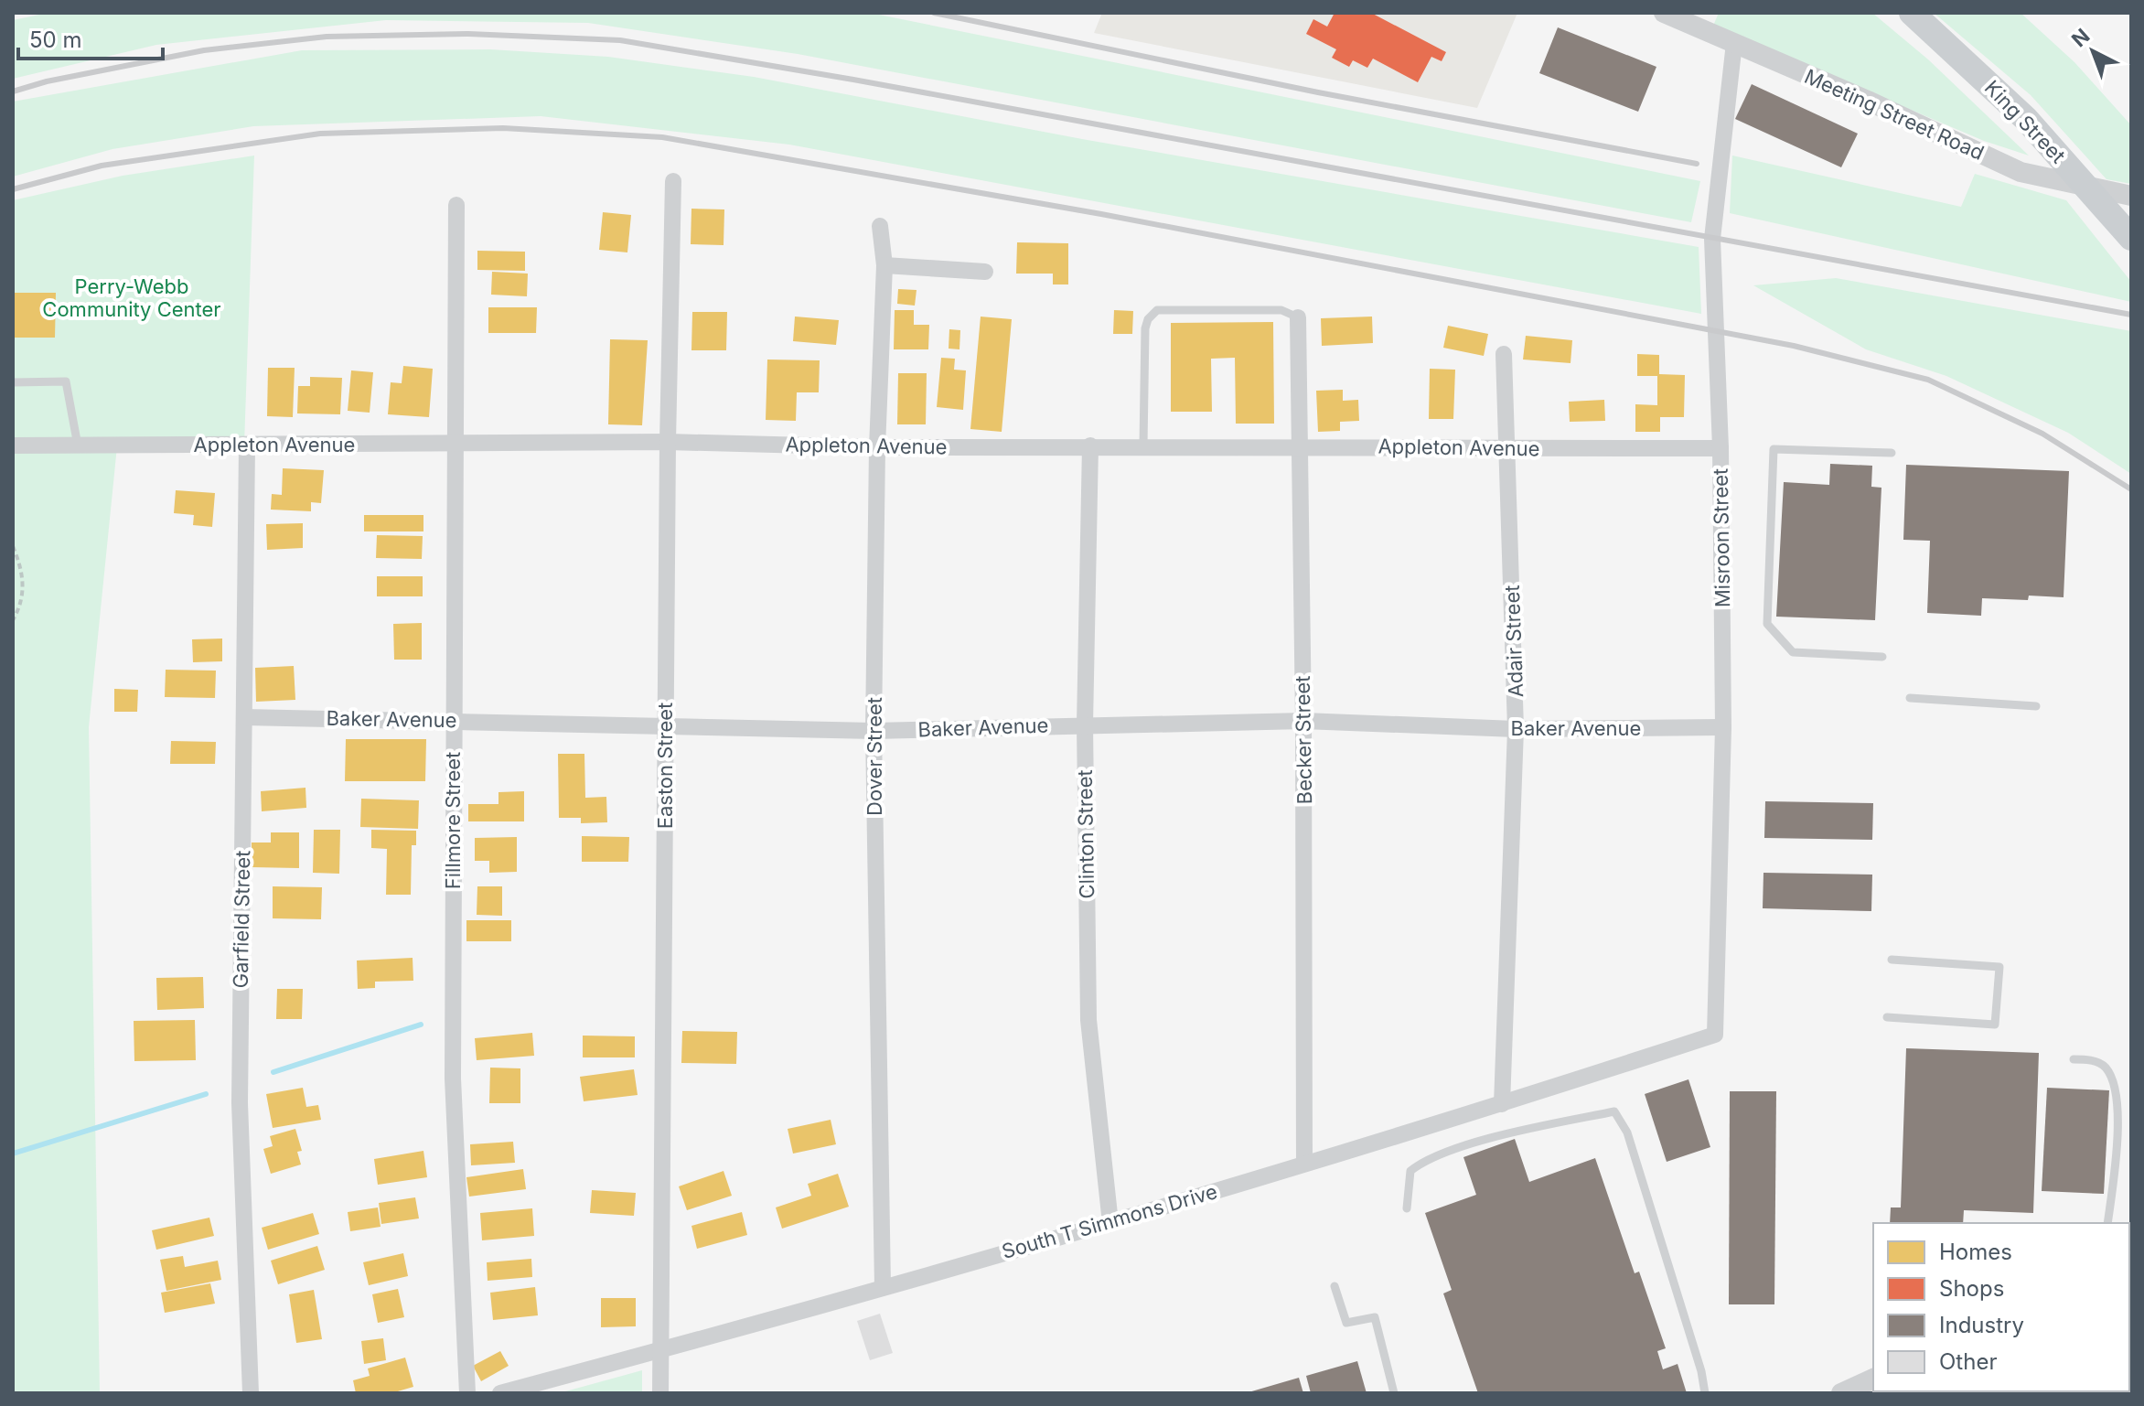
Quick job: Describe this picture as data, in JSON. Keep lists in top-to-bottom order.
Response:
{
  "streets": {
    "main road": ["King Street"],
    "street": [
      "Meeting Street Road",
      "Appleton Avenue",
      "Misroon Street",
      "Adair Street",
      "Baker Avenue",
      "Becker Street",
      "Dover Street",
      "Easton Street",
      "Fillmore Street",
      "Clinton Street",
      "Garfield Street",
      "South T Simmons Drive"
    ]
  },
  "crossings": [
    ["Meeting Street Road", "Misroon Street"],
    ["Appleton Avenue", "Misroon Street"],
    ["Appleton Avenue", "Adair Street"],
    ["Appleton Avenue", "Becker Street"],
    ["Appleton Avenue", "Dover Street"],
    ["Appleton Avenue", "Easton Street"],
    ["Appleton Avenue", "Fillmore Street"],
    ["Appleton Avenue", "Clinton Street"],
    ["Appleton Avenue", "Garfield Street"],
    ["Misroon Street", "Baker Avenue"],
    ["Misroon Street", "South T Simmons Drive"],
    ["Adair Street", "Baker Avenue"],
    ["Adair Street", "South T Simmons Drive"],
    ["Baker Avenue", "Becker Street"],
    ["Baker Avenue", "Dover Street"],
    ["Baker Avenue", "Easton Street"],
    ["Baker Avenue", "Fillmore Street"],
    ["Baker Avenue", "Clinton Street"],
    ["Baker Avenue", "Garfield Street"],
    ["Becker Street", "South T Simmons Drive"],
    ["Dover Street", "South T Simmons Drive"],
    ["Easton Street", "South T Simmons Drive"],
    ["Clinton Street", "South T Simmons Drive"]
  ],
  "parks": ["Perry-Webb Community Center"],
  "legend": [
    "Homes",
    "Shops",
    "Industry",
    "Other"
  ],
  "scale_bar": "50 m",
  "north": "top left"
}
